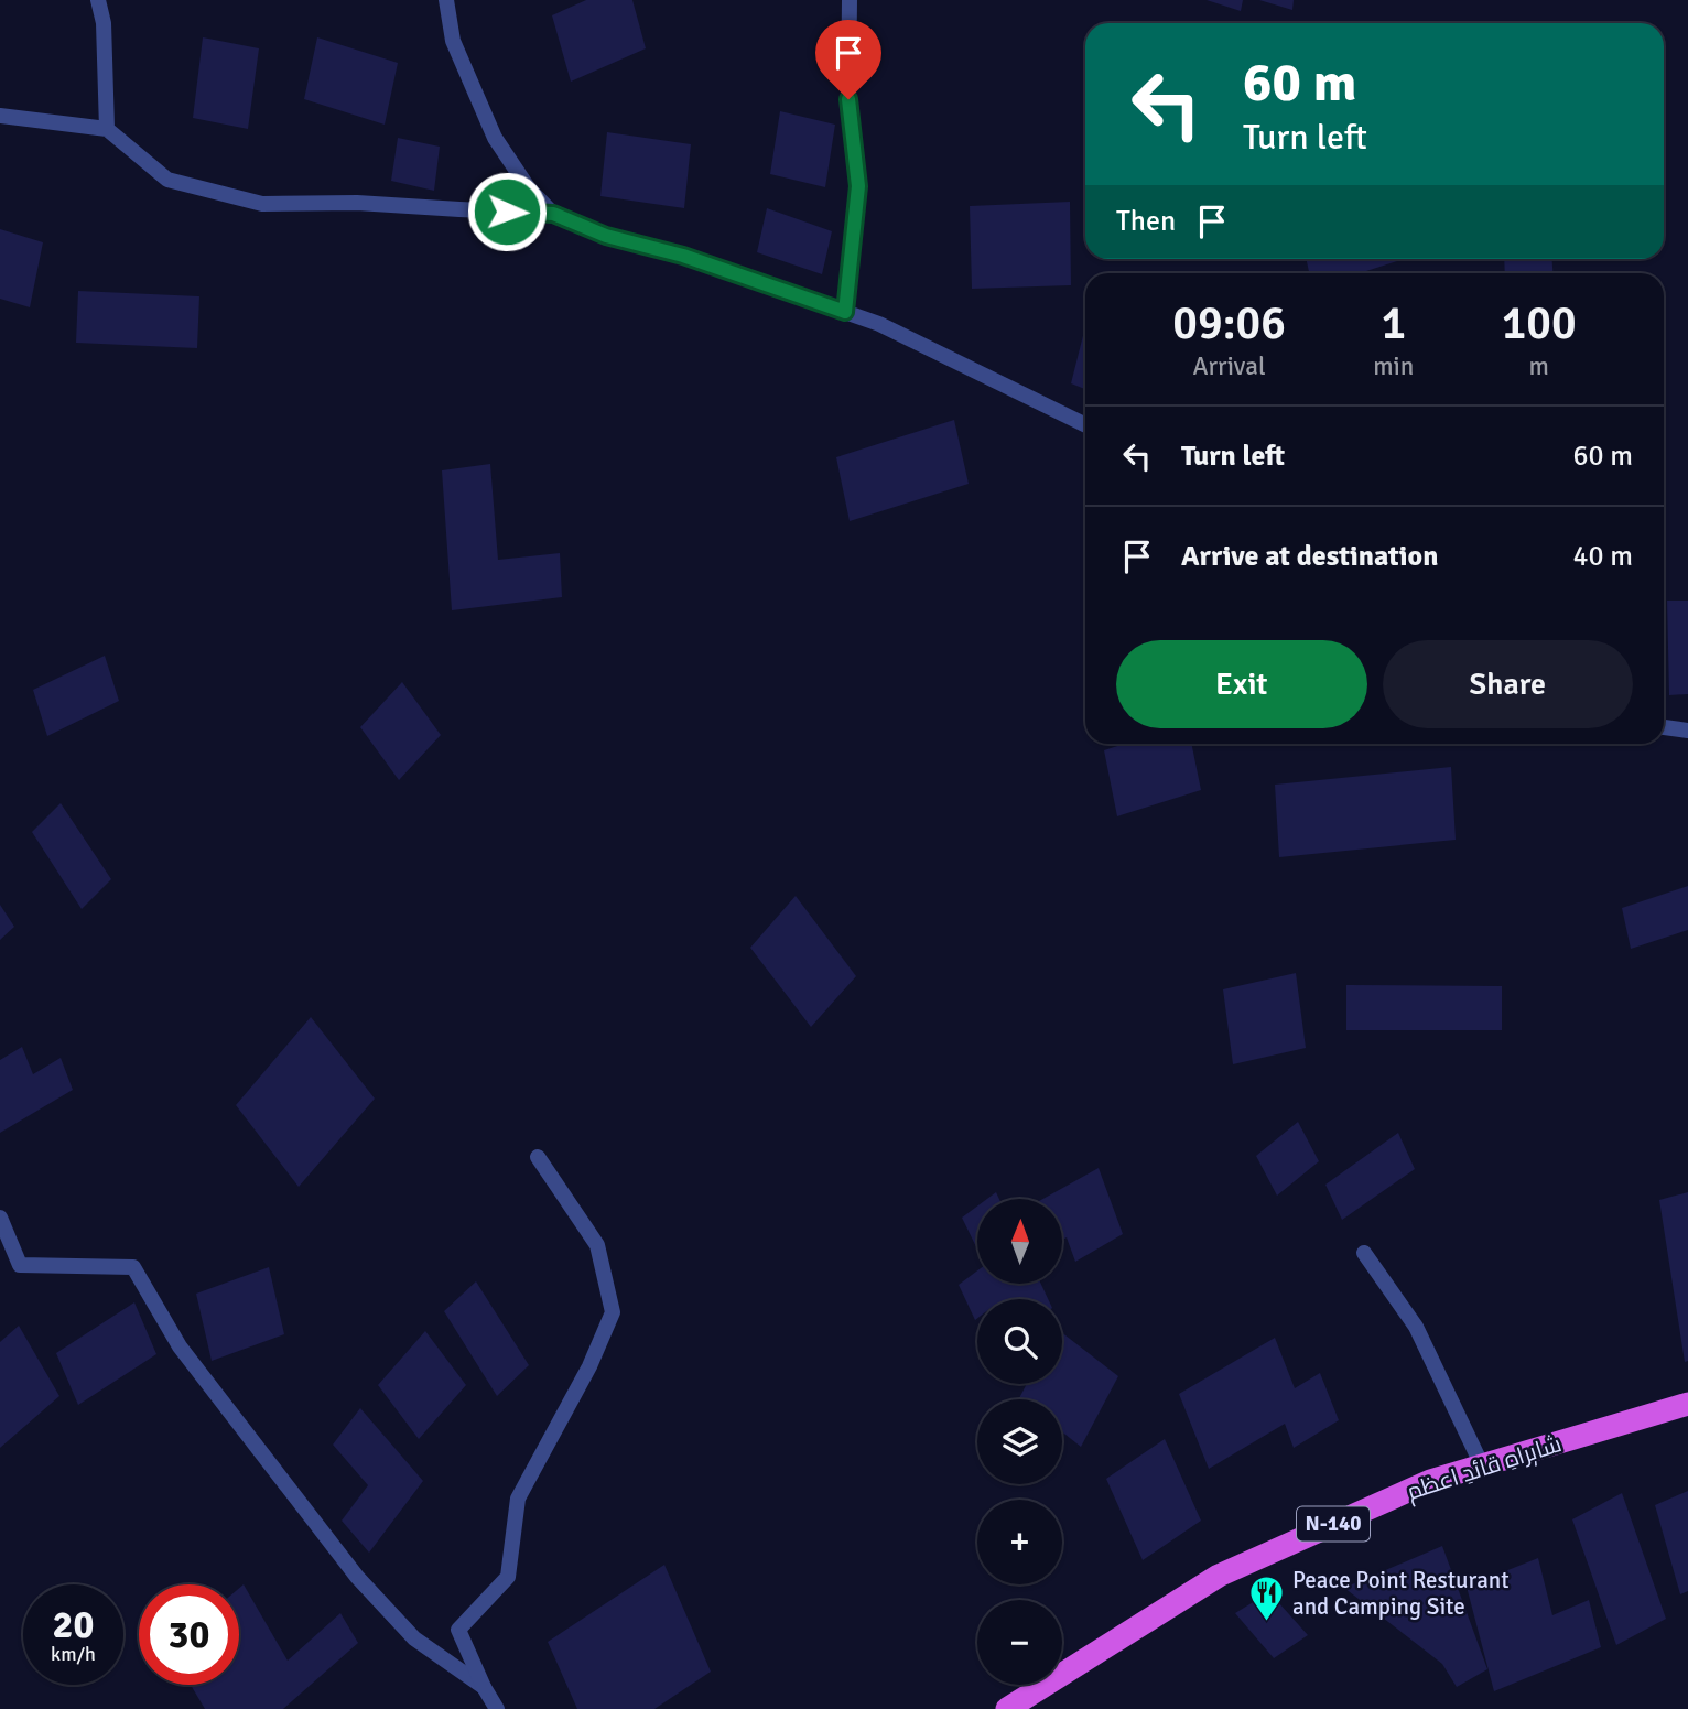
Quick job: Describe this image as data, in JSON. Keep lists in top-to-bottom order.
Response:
{
  "streets": {
    "highway": ["شاہراہِ قائدِ اعظم", "N-140"]
  },
  "places": {
    "restaurant": ["Peace Point Resturant and Camping Site"]
  },
  "north": "top",
  "page": {
    "turn": ["60 m", "Turn left"],
    "then": "Then",
    "eta": [
      "09:06",
      "Arrival",
      "1",
      "min",
      "100",
      "m"
    ],
    "list": [
      {
        "name": "Turn left",
        "value": "60 m"
      },
      {
        "name": "Arrive at destination",
        "value": "40 m"
      }
    ],
    "buttons": ["Exit", "Share"],
    "map_buttons": ["+", "−"],
    "speed": "20 km/h",
    "limit": "30"
  }
}
